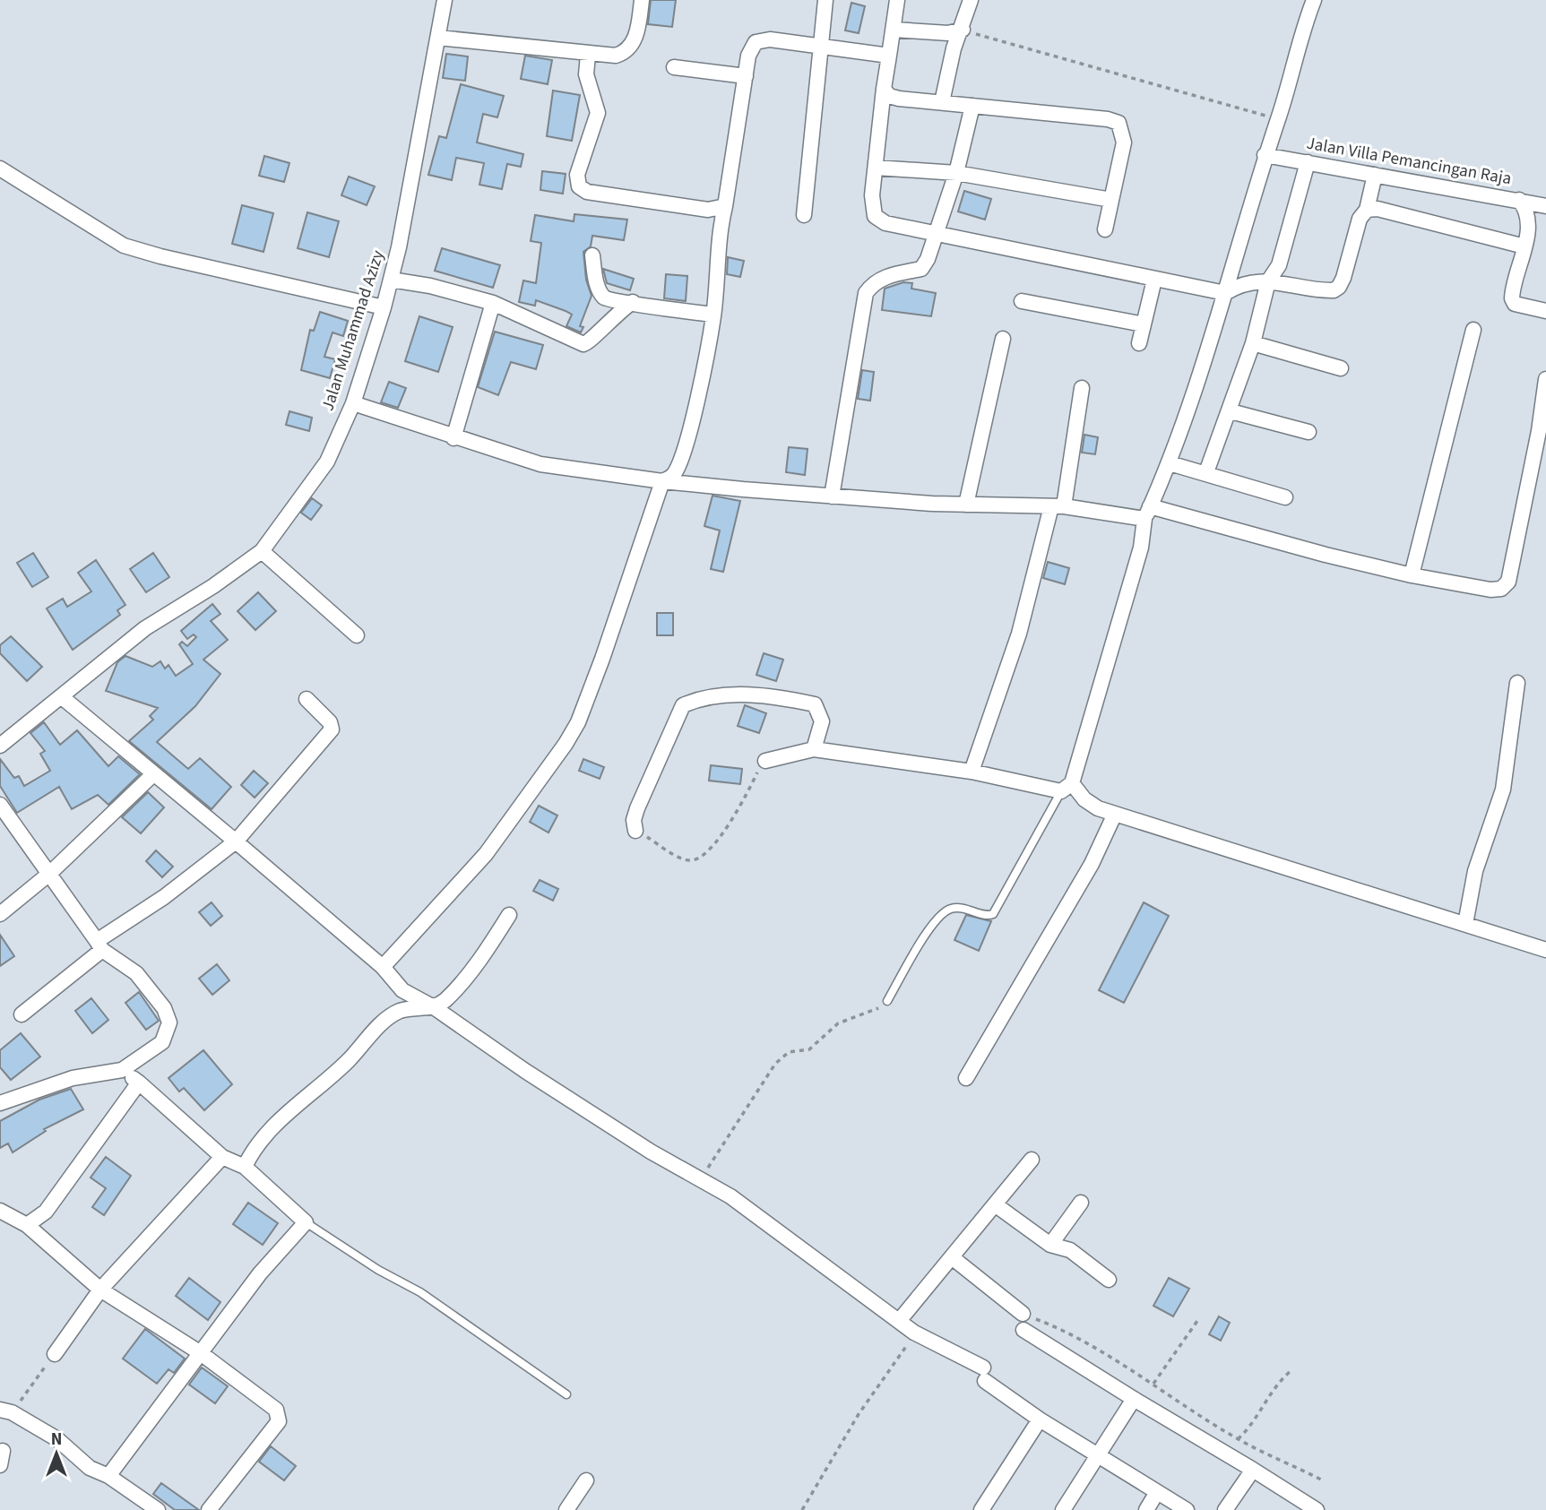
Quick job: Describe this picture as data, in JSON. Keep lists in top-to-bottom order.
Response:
{
  "streets": {
    "street": ["Jalan Villa Pemancingan Raja", "Jalan Muhammad Azizy"]
  },
  "north": "top"
}
